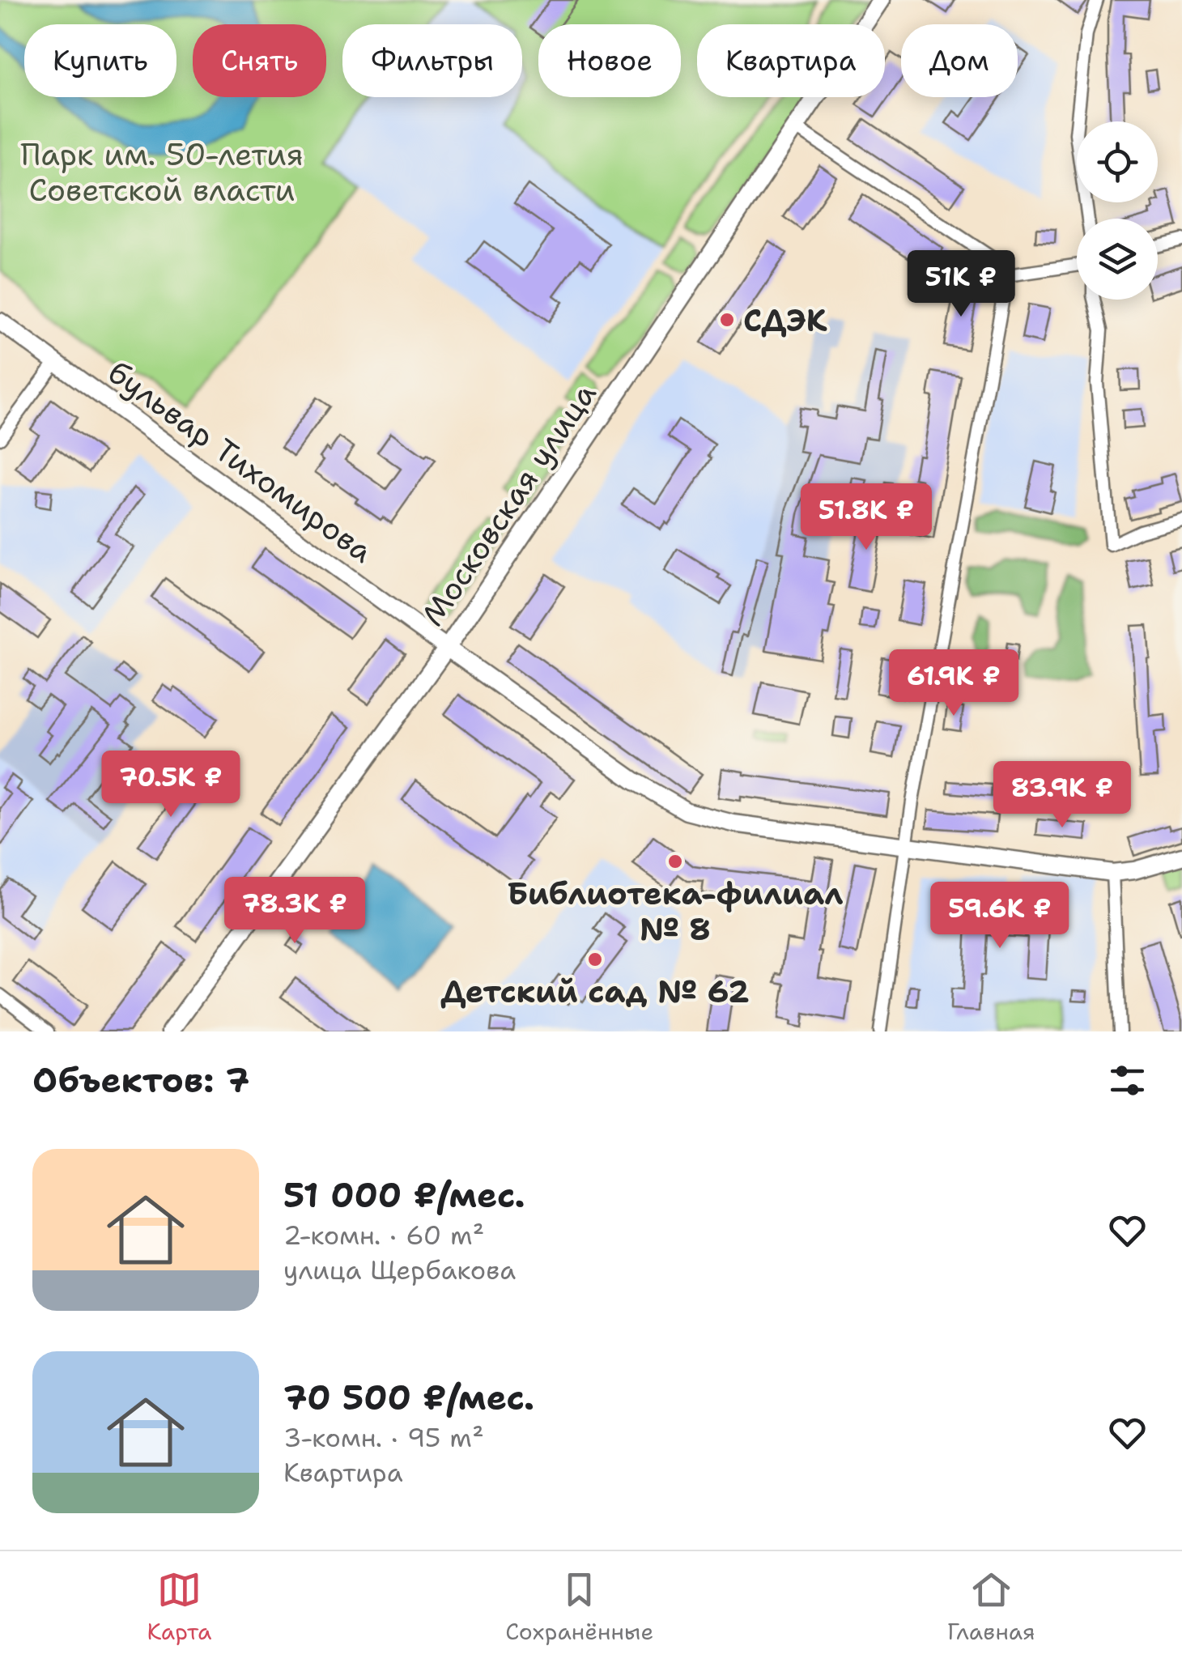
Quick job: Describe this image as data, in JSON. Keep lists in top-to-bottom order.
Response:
{
  "streets": {
    "street": ["бульвар Тихомирова", "Московская улица"]
  },
  "crossings": [
    ["бульвар Тихомирова", "Московская улица"]
  ],
  "parks": ["Парк им. 50-летия Советской власти"],
  "places": ["СДЭК", "Библиотека-филиал № 8", "Детский сад № 62"],
  "page": {
    "chip": [
      "Купить",
      "Снять",
      "Фильтры",
      "Новое",
      "Квартира",
      "Дом"
    ],
    "price": [
      "51K ₽",
      "51.8K ₽",
      "61.9K ₽",
      "70.5K ₽",
      "83.9K ₽",
      "78.3K ₽",
      "59.6K ₽"
    ],
    "heading": "Объектов: 7",
    "list": [
      {
        "name": "51 000 ₽/мес.",
        "note": "2-комн. · 60 m² · улица Щербакова"
      },
      {
        "name": "70 500 ₽/мес.",
        "note": "3-комн. · 95 m² · Квартира"
      }
    ],
    "tabs": ["Карта", "Сохранённые", "Главная"]
  }
}
